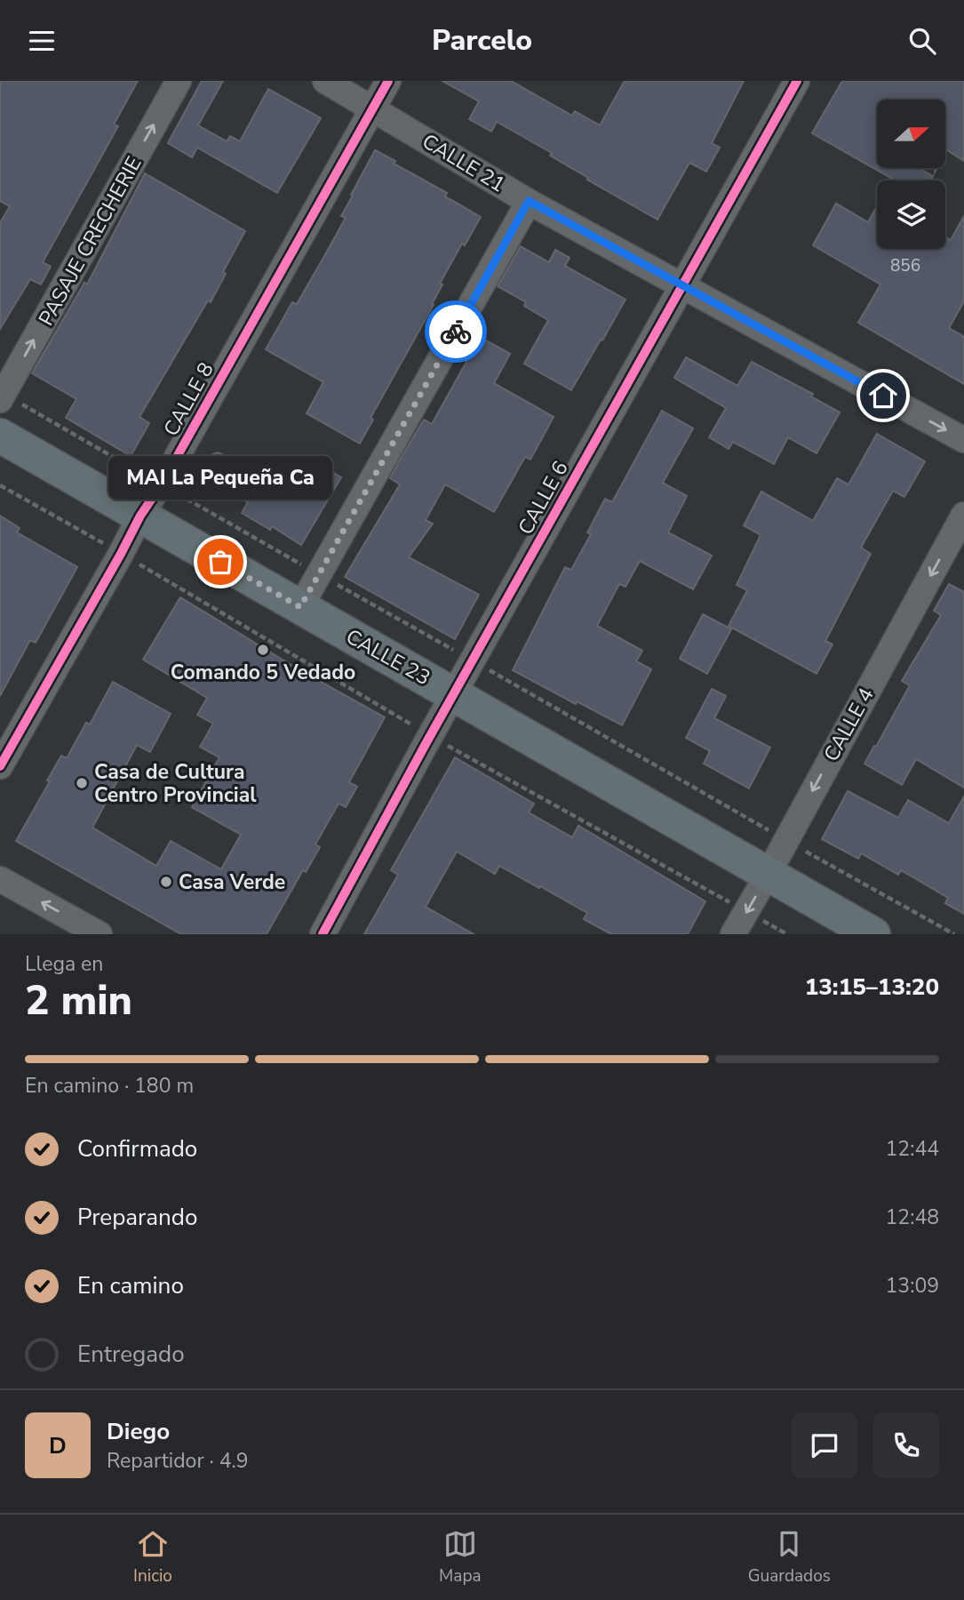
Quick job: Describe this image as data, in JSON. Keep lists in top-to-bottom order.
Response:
{
  "streets": {
    "main road": ["CALLE 23"],
    "street": [
      "CALLE 21",
      "PASAJE CRECHERIE",
      "CALLE 8",
      "CALLE 6",
      "CALLE 4"
    ]
  },
  "crossings": [
    ["CALLE 21", "CALLE 8"],
    ["CALLE 21", "CALLE 6"],
    ["CALLE 8", "CALLE 23"],
    ["CALLE 6", "CALLE 23"],
    ["CALLE 23", "CALLE 4"]
  ],
  "one_way": ["CALLE 21", "PASAJE CRECHERIE", "CALLE 4"],
  "places": [
    "MAI La Pequeña Ca",
    "Comando 5 Vedado",
    "Casa de Cultura Centro Provincial",
    "Casa Verde"
  ],
  "house_numbers": ["856"],
  "north": "right",
  "page": {
    "header": "Parcelo",
    "bubble": "MAI La Pequeña Ca",
    "heading": ["2 min", "Llega en", "13:15–13:20"],
    "panel": ["Diego", "Repartidor · 4.9"],
    "bar": "En camino · 180 m",
    "list": [
      ["Confirmado", "12:44"],
      ["Preparando", "12:48"],
      ["En camino", "13:09"],
      "Entregado"
    ],
    "round": "D",
    "tabs": ["Inicio", "Mapa", "Guardados"]
  }
}
